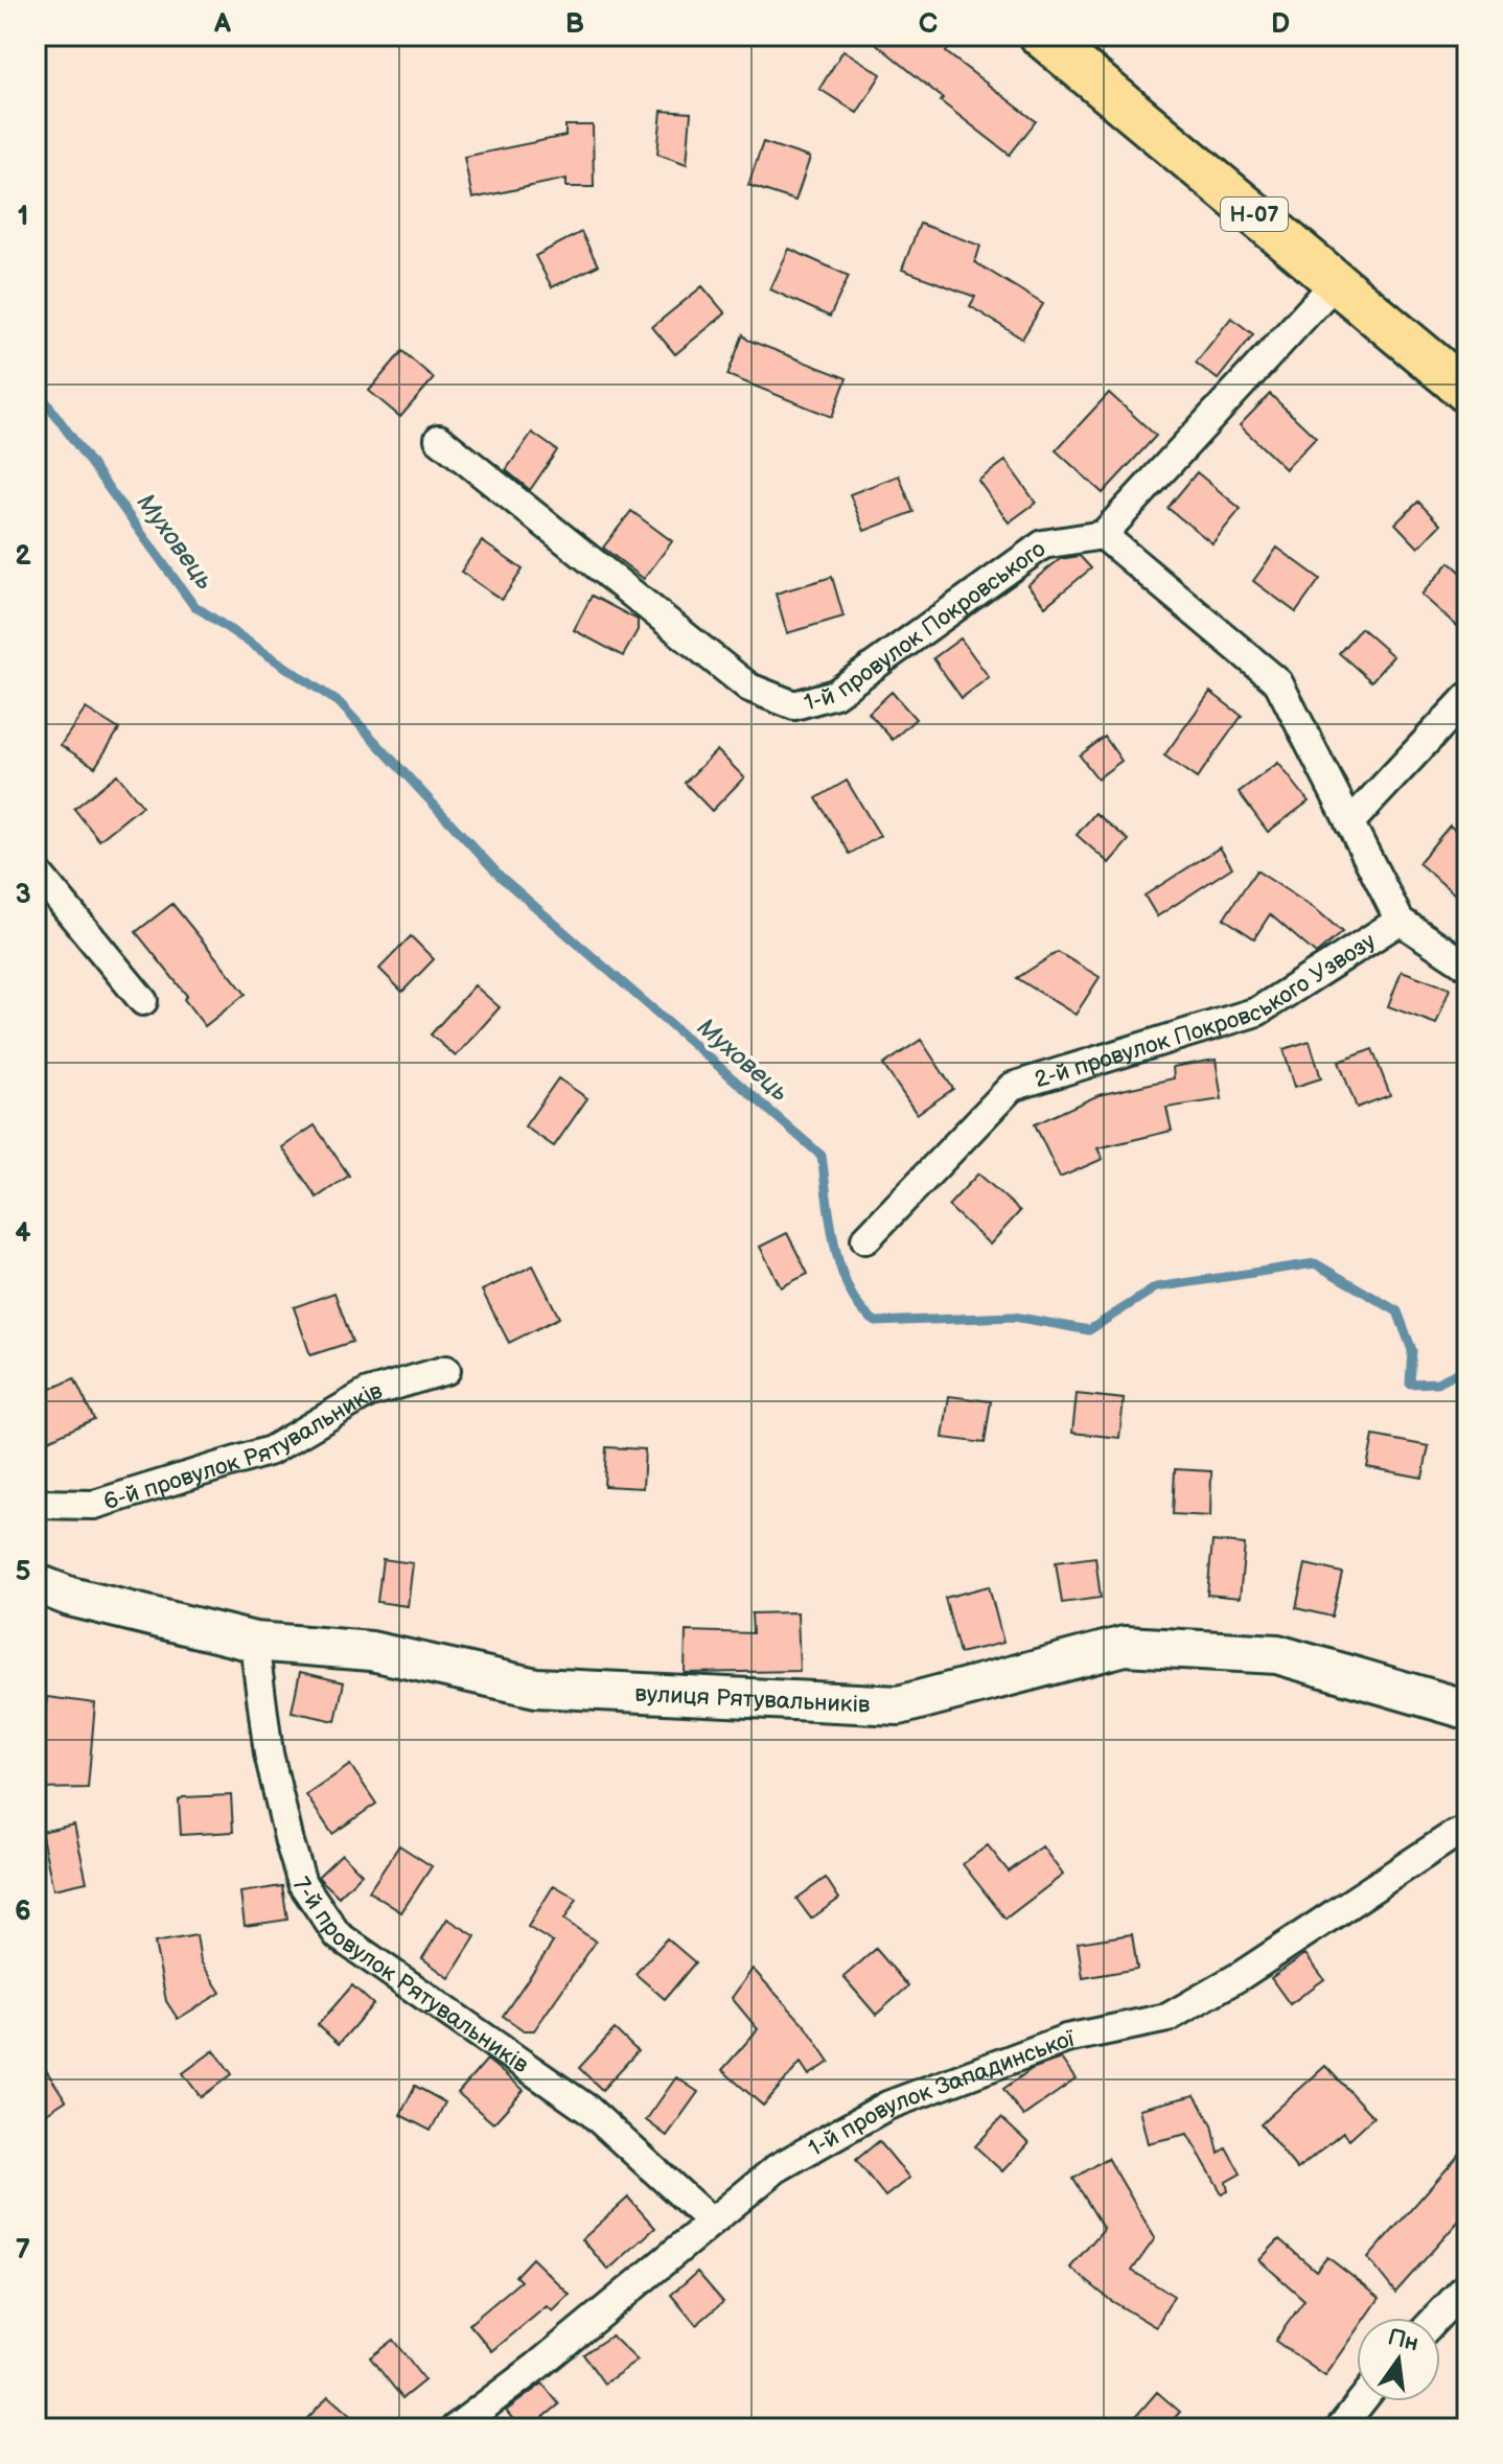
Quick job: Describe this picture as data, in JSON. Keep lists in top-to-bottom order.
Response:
{
  "streets": {
    "main road": ["Н-07", "вулиця Рятувальників"],
    "street": [
      "1-й провулок Покровського",
      "2-й провулок Покровського Узвозу",
      "6-й провулок Рятувальників",
      "7-й провулок Рятувальників",
      "1-й провулок Западинської"
    ]
  },
  "crossings": [
    ["1-й провулок Покровського", "2-й провулок Покровського Узвозу"],
    ["вулиця Рятувальників", "7-й провулок Рятувальників"],
    ["7-й провулок Рятувальників", "1-й провулок Западинської"]
  ],
  "water": ["Муховець"],
  "north": "top",
  "grid": {
    "columns": [
      "A",
      "B",
      "C",
      "D"
    ],
    "rows": [
      "1",
      "2",
      "3",
      "4",
      "5",
      "6",
      "7"
    ]
  }
}
